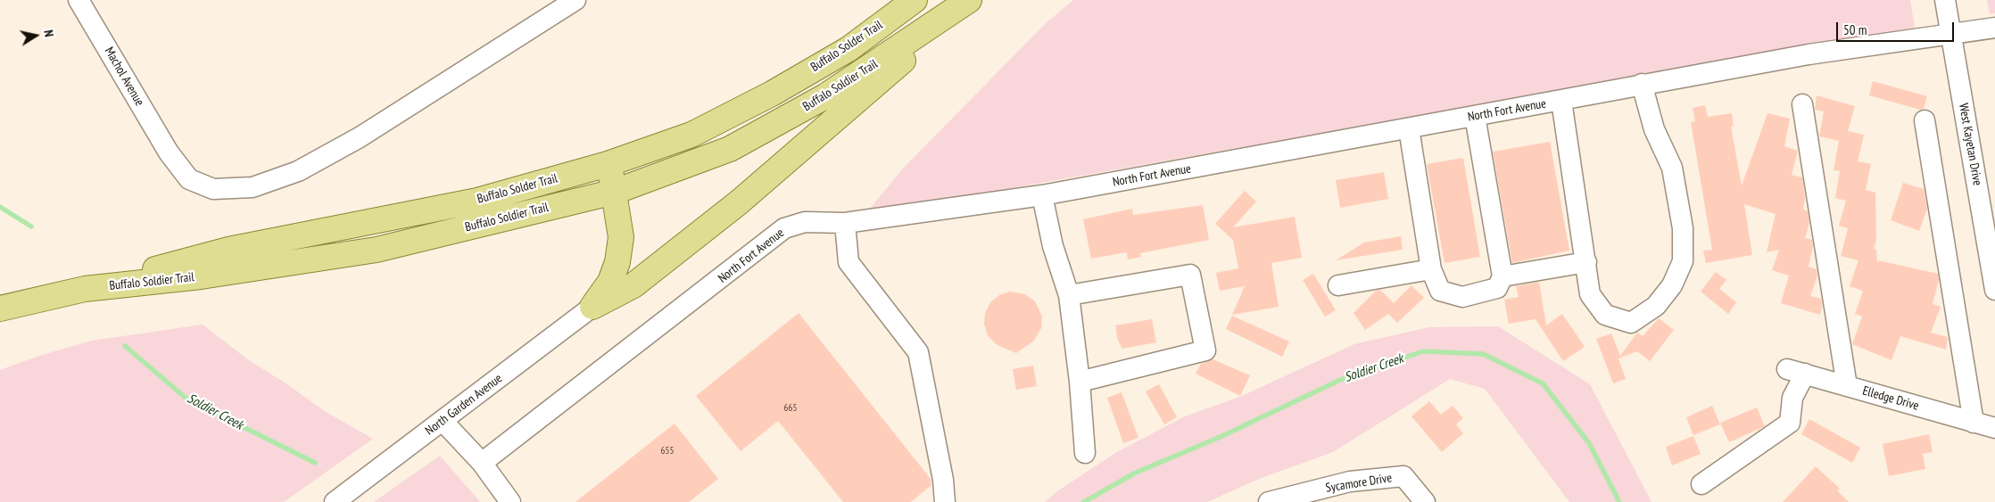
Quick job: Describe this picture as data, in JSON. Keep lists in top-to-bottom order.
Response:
{
  "streets": {
    "main road": ["Buffalo Solder Trail", "Buffalo Soldier Trail"],
    "street": [
      "Machol Avenue",
      "North Fort Avenue",
      "West Kayetan Drive",
      "Elledge Drive",
      "North Garden Avenue",
      "Sycamore Drive"
    ]
  },
  "crossings": [
    ["Buffalo Solder Trail", "Buffalo Soldier Trail"],
    ["North Fort Avenue", "West Kayetan Drive"]
  ],
  "water": ["Soldier Creek"],
  "house_numbers": ["665", "655"],
  "scale_bar": "50 m",
  "north": "right"
}
